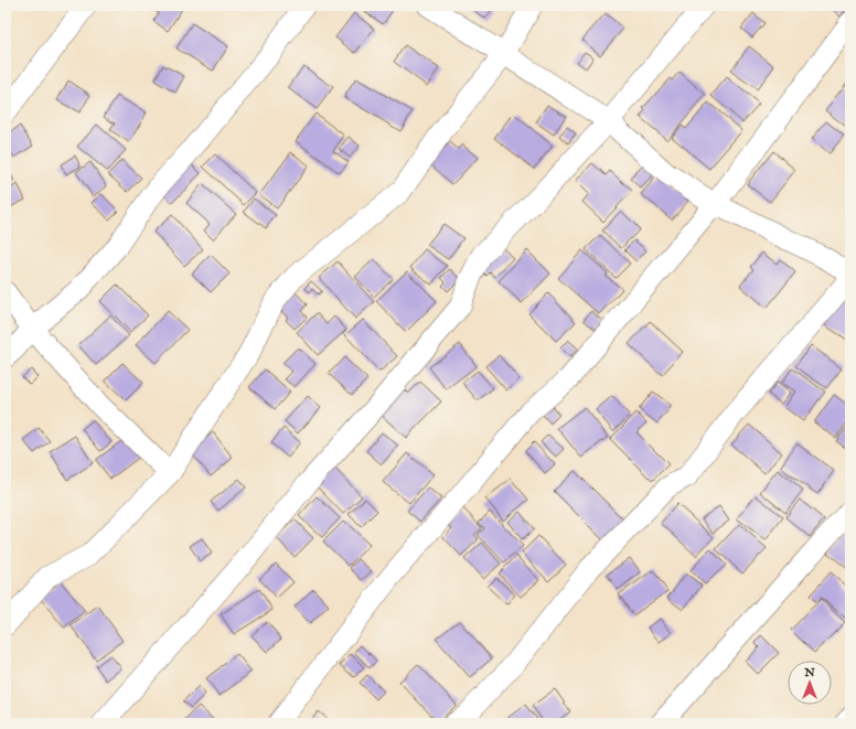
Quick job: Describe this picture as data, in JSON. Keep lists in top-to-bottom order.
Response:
{
  "north": "top"
}
